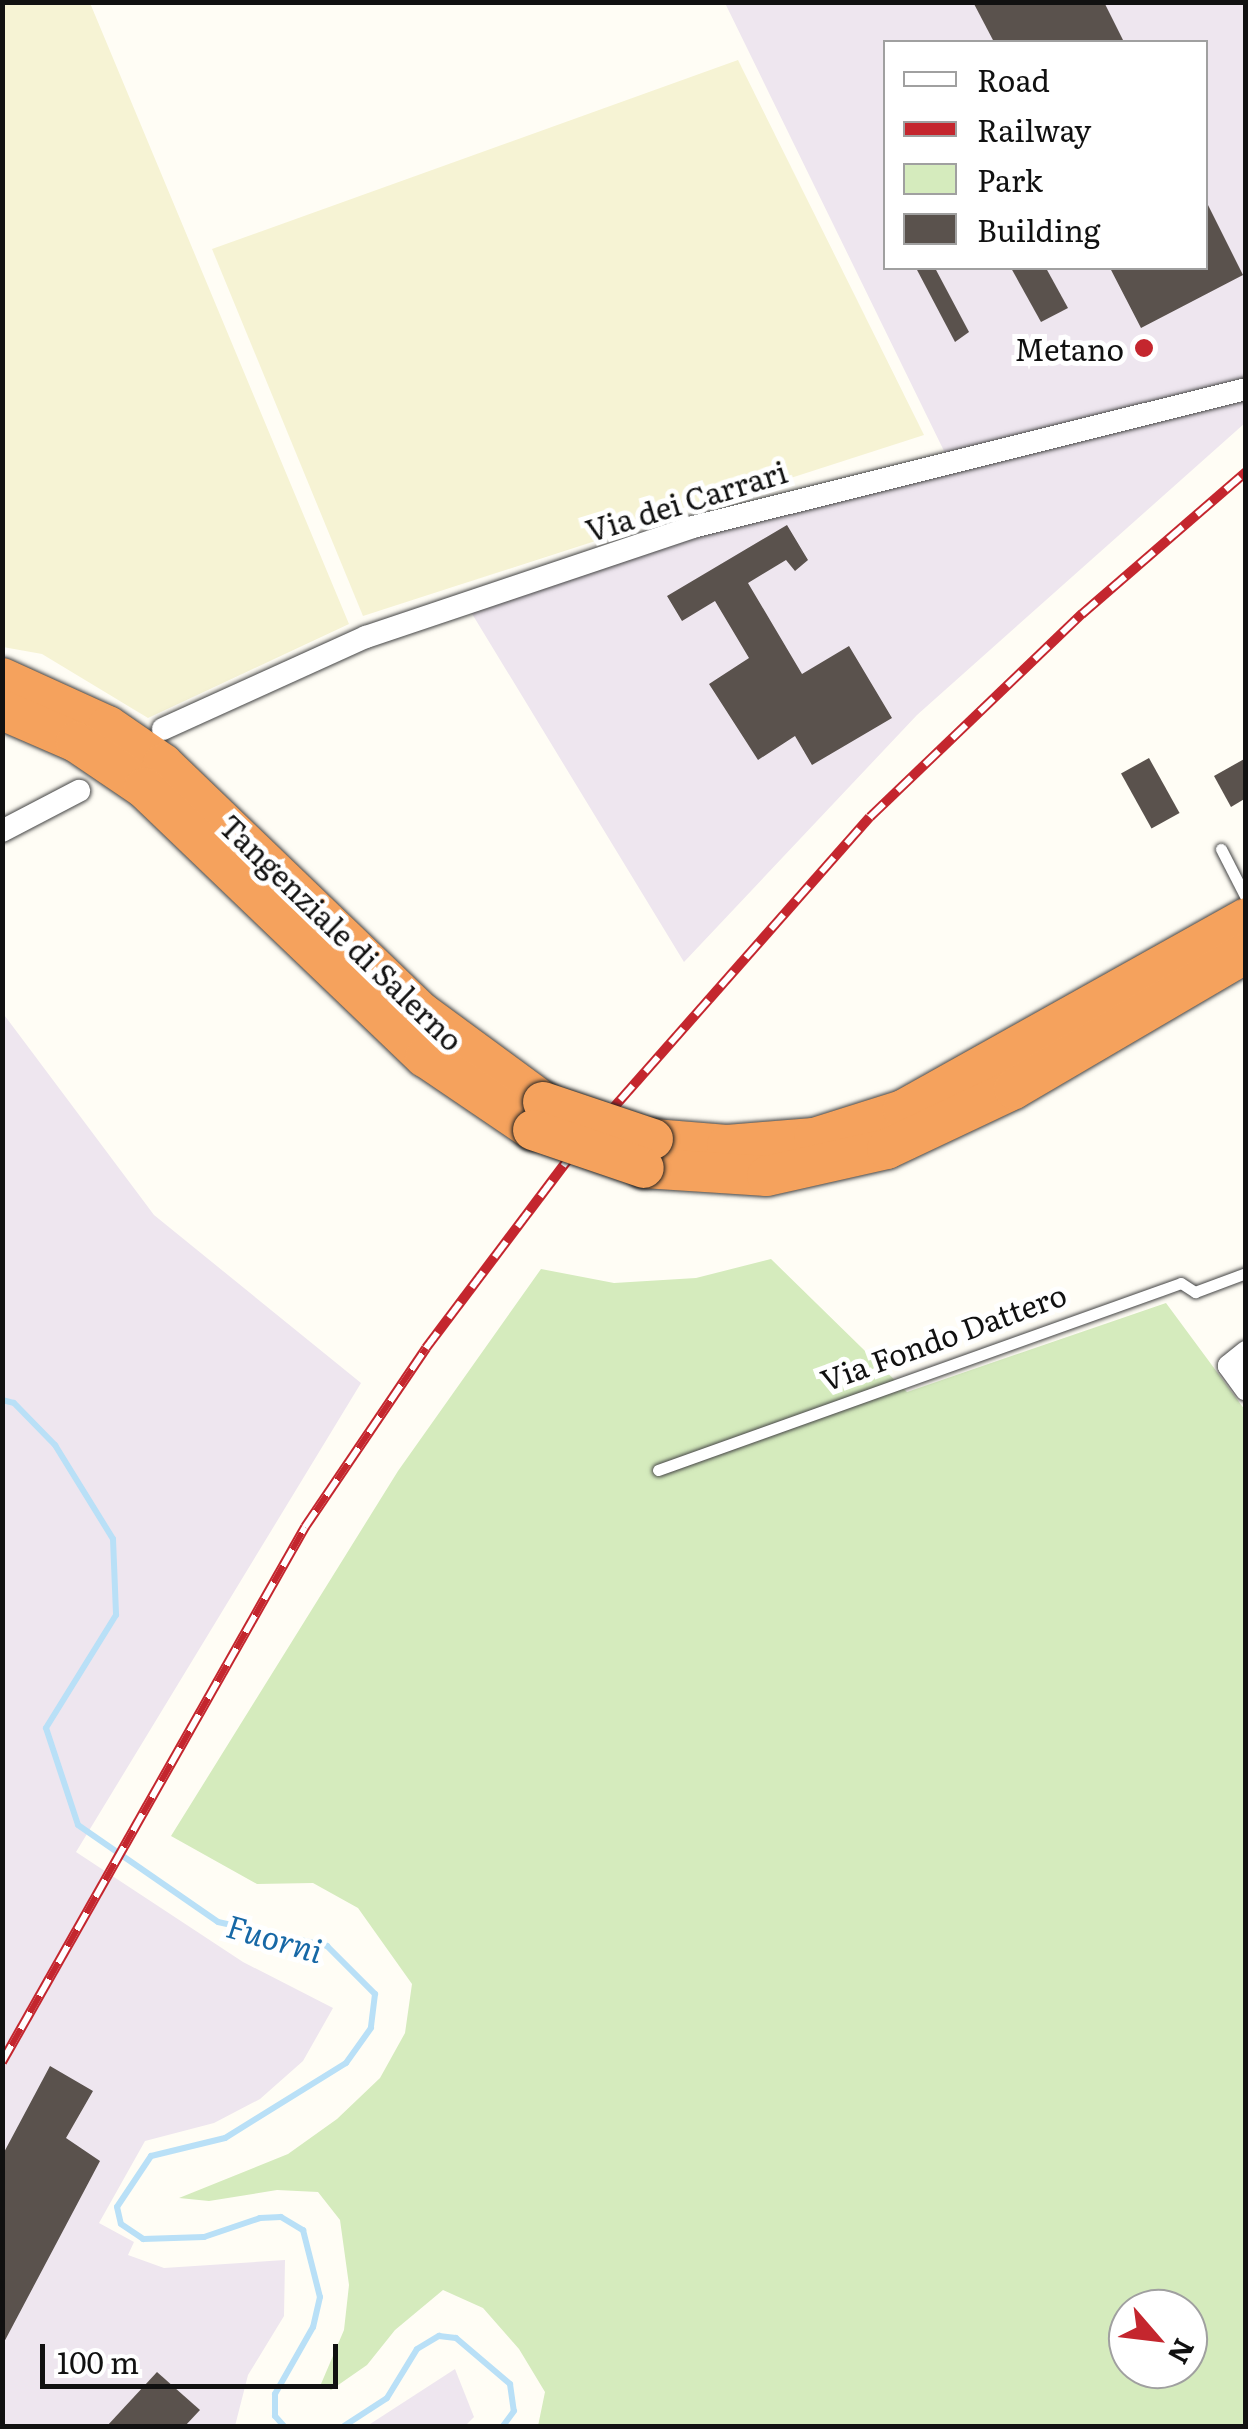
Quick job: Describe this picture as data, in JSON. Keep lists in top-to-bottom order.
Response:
{
  "streets": {
    "highway": ["Tangenziale di Salerno"],
    "street": ["Via dei Carrari"],
    "lane": ["Via Fondo Dattero"]
  },
  "water": ["Fuorni"],
  "places": ["Metano"],
  "legend": [
    "Road",
    "Railway",
    "Park",
    "Building"
  ],
  "scale_bar": "100 m",
  "north": "bottom right"
}
